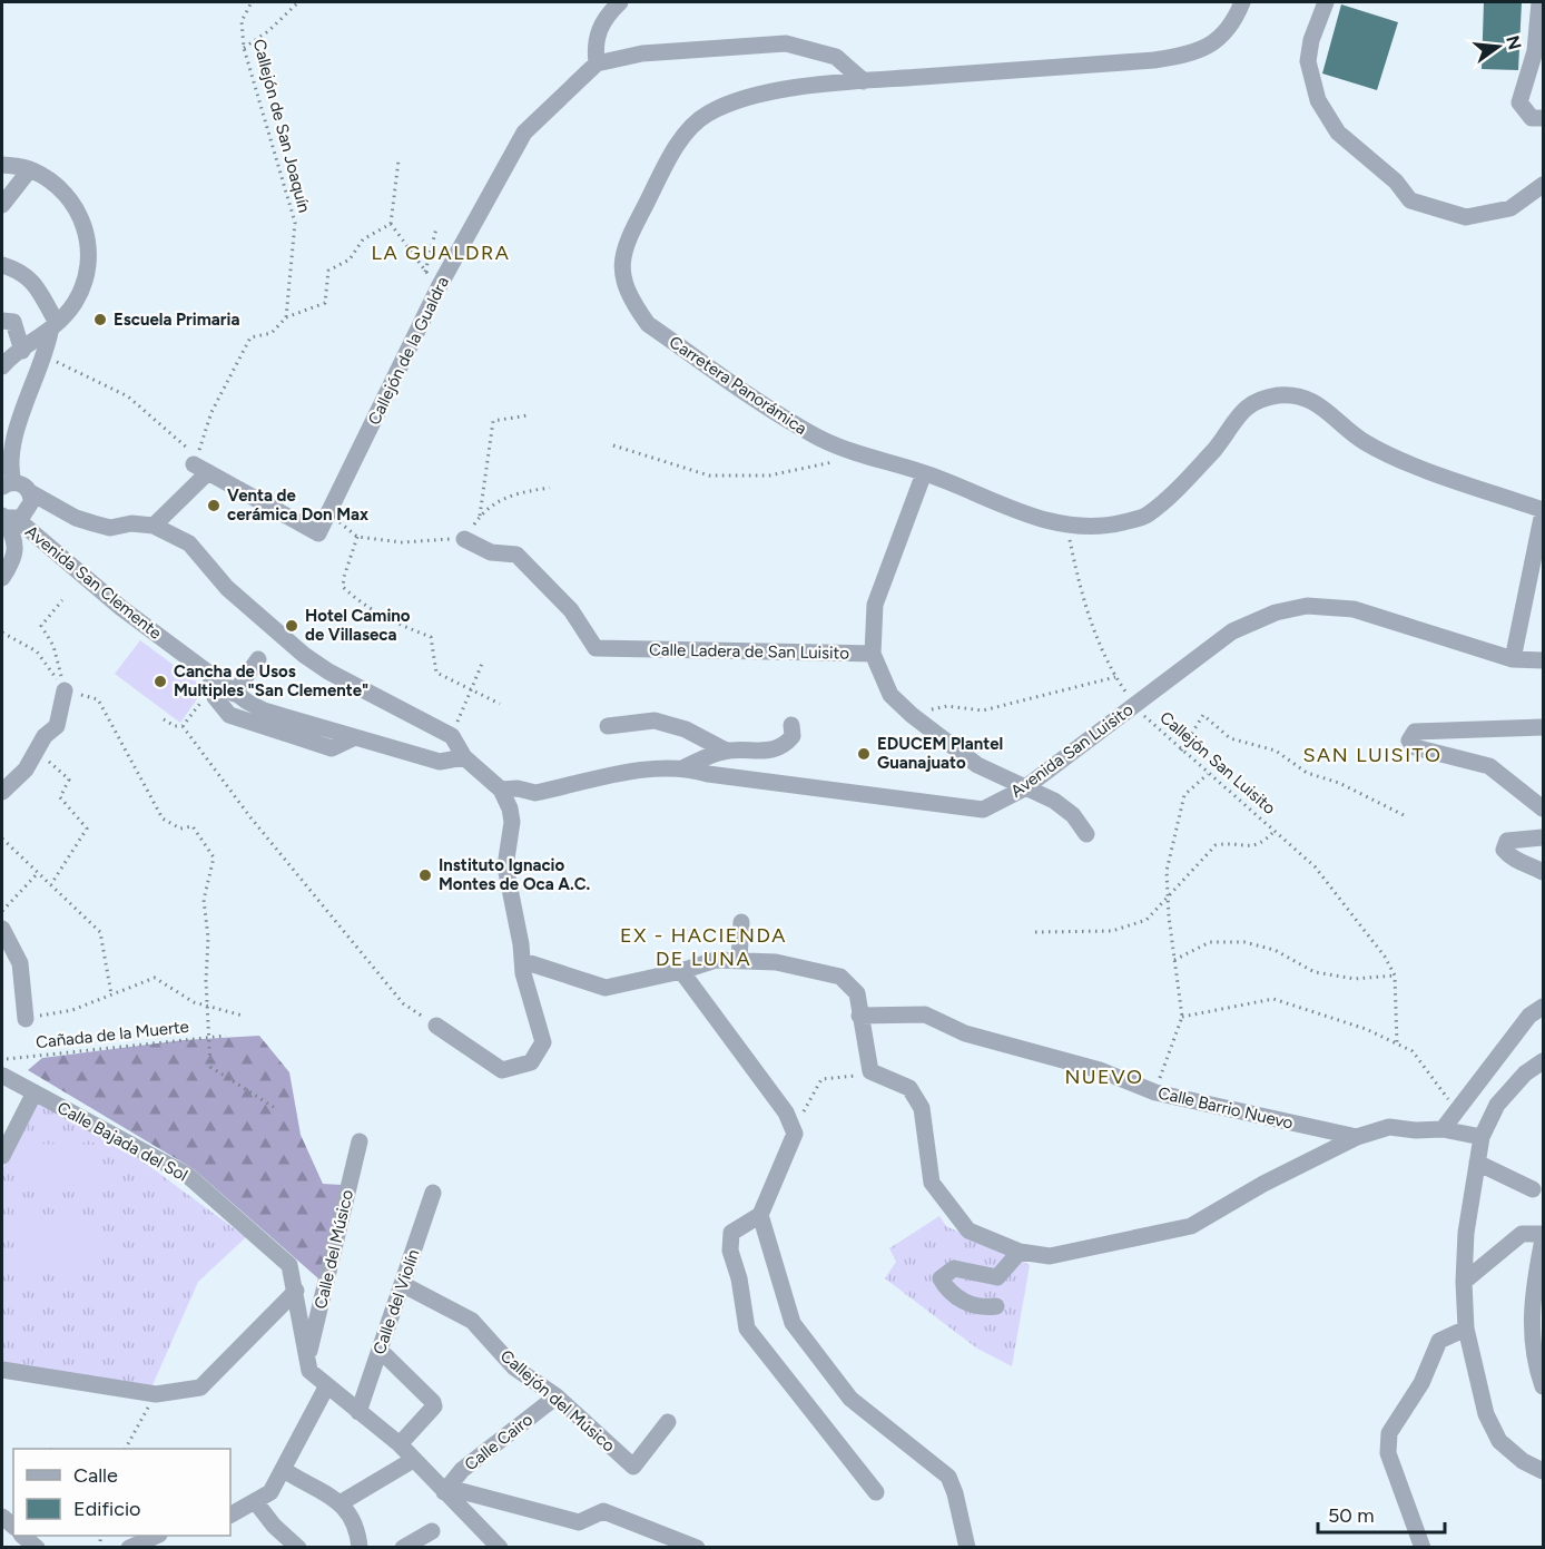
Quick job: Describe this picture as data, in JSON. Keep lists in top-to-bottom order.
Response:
{
  "streets": {
    "street": [
      "Callejón de la Gualdra",
      "Carretera Panorámica",
      "Avenida San Clemente",
      "Calle Ladera de San Luisito",
      "Avenida San Luisito",
      "Calle Barrio Nuevo",
      "Calle Bajada del Sol",
      "Calle del Músico",
      "Calle del Violín",
      "Callejón del Músico",
      "Calle Cairo"
    ],
    "path": ["Callejón de San Joaquín", "Callejón San Luisito", "Cañada de la Muerte"]
  },
  "crossings": [
    ["Carretera Panorámica", "Callejón San Luisito"],
    ["Calle Ladera de San Luisito", "Avenida San Luisito"],
    ["Avenida San Luisito", "Callejón San Luisito"],
    ["Cañada de la Muerte", "Calle Bajada del Sol"],
    ["Calle Bajada del Sol", "Calle del Músico"],
    ["Calle Bajada del Sol", "Calle del Violín"],
    ["Calle Bajada del Sol", "Calle Cairo"],
    ["Calle del Violín", "Callejón del Músico"],
    ["Callejón del Músico", "Calle Cairo"]
  ],
  "districts": [
    "LA GUALDRA",
    "SAN LUISITO",
    "EX - HACIENDA DE LUNA",
    "NUEVO"
  ],
  "places": [
    "Escuela Primaria",
    "Venta de cerámica Don Max",
    "Hotel Camino de Villaseca",
    "Cancha de Usos Multiples \"San Clemente\"",
    "EDUCEM Plantel Guanajuato",
    "Instituto Ignacio Montes de Oca A.C."
  ],
  "legend": ["Calle", "Edificio"],
  "scale_bar": "50 m",
  "north": "right"
}
